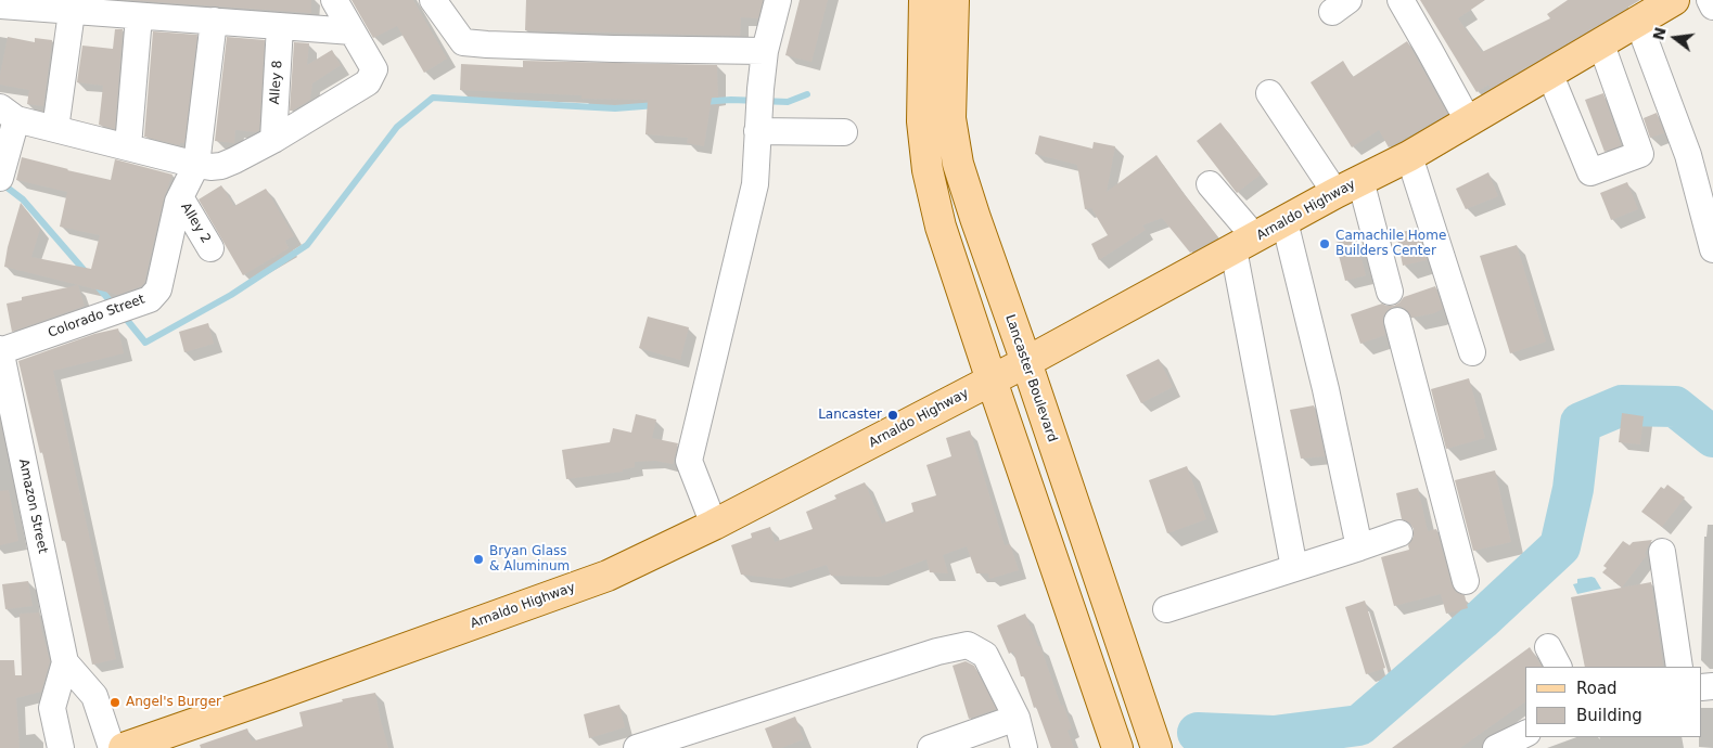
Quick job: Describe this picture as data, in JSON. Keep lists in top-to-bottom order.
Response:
{
  "streets": {
    "main road": ["Arnaldo Highway", "Lancaster Boulevard"],
    "street": [
      "Alley 8",
      "Alley 2",
      "Colorado Street",
      "Amazon Street"
    ]
  },
  "crossings": [
    ["Arnaldo Highway", "Lancaster Boulevard"],
    ["Alley 2", "Colorado Street"],
    ["Colorado Street", "Amazon Street"]
  ],
  "places": [
    "Camachile Home Builders Center",
    "Lancaster",
    "Bryan Glass & Aluminum",
    "Angel's Burger"
  ],
  "legend": ["Road", "Building"],
  "north": "left"
}
